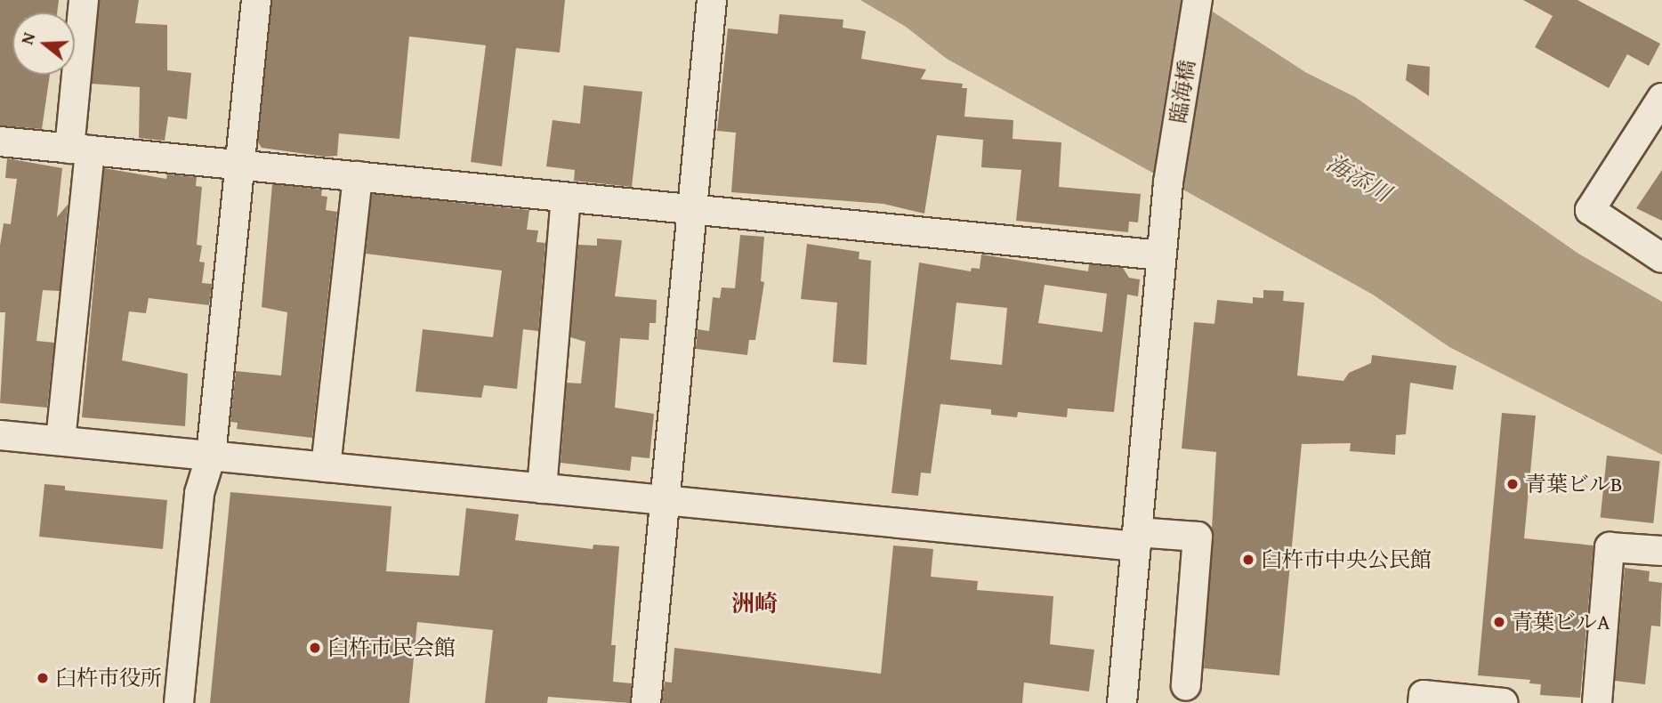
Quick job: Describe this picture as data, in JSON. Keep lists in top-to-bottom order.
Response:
{
  "streets": {
    "street": ["臨海橋"]
  },
  "districts": ["洲崎"],
  "water": ["海添川"],
  "places": [
    "青葉ビルB",
    "臼杵市中央公民館",
    "青葉ビルA",
    "臼杵市民会館",
    "臼杵市役所"
  ],
  "north": "left"
}
